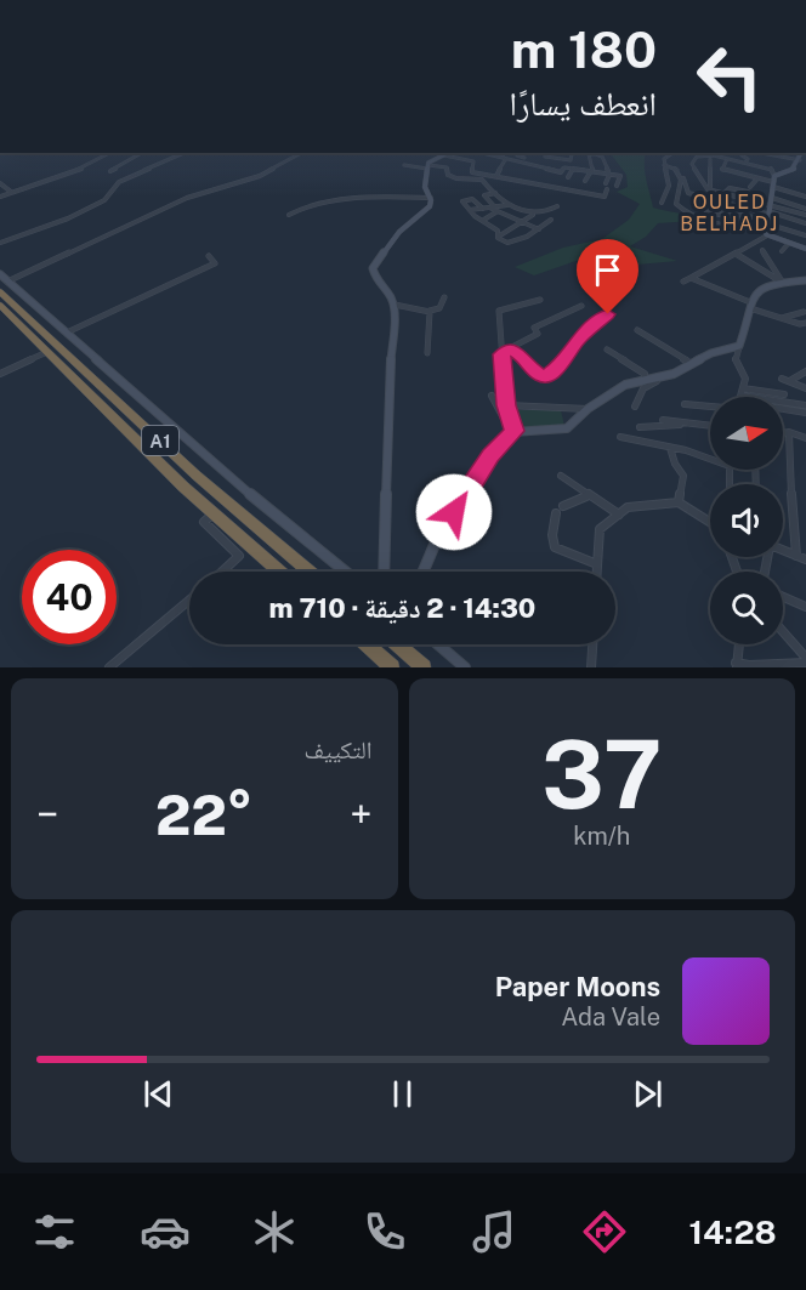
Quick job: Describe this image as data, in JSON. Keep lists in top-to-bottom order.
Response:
{
  "streets": {
    "highway": ["A1"]
  },
  "districts": ["OULED BELHADJ"],
  "north": "right",
  "page": {
    "turn": ["180 m", "انعطف يسارًا"],
    "limit": "40",
    "trip": "14:30 · 2 دقيقة · 710 m",
    "tile": [
      ["37", "km/h"],
      "التكييف"
    ],
    "heat": ["−", "22°", "+"],
    "song": ["Paper Moons", "Ada Vale"],
    "tabs": "14:28"
  }
}
